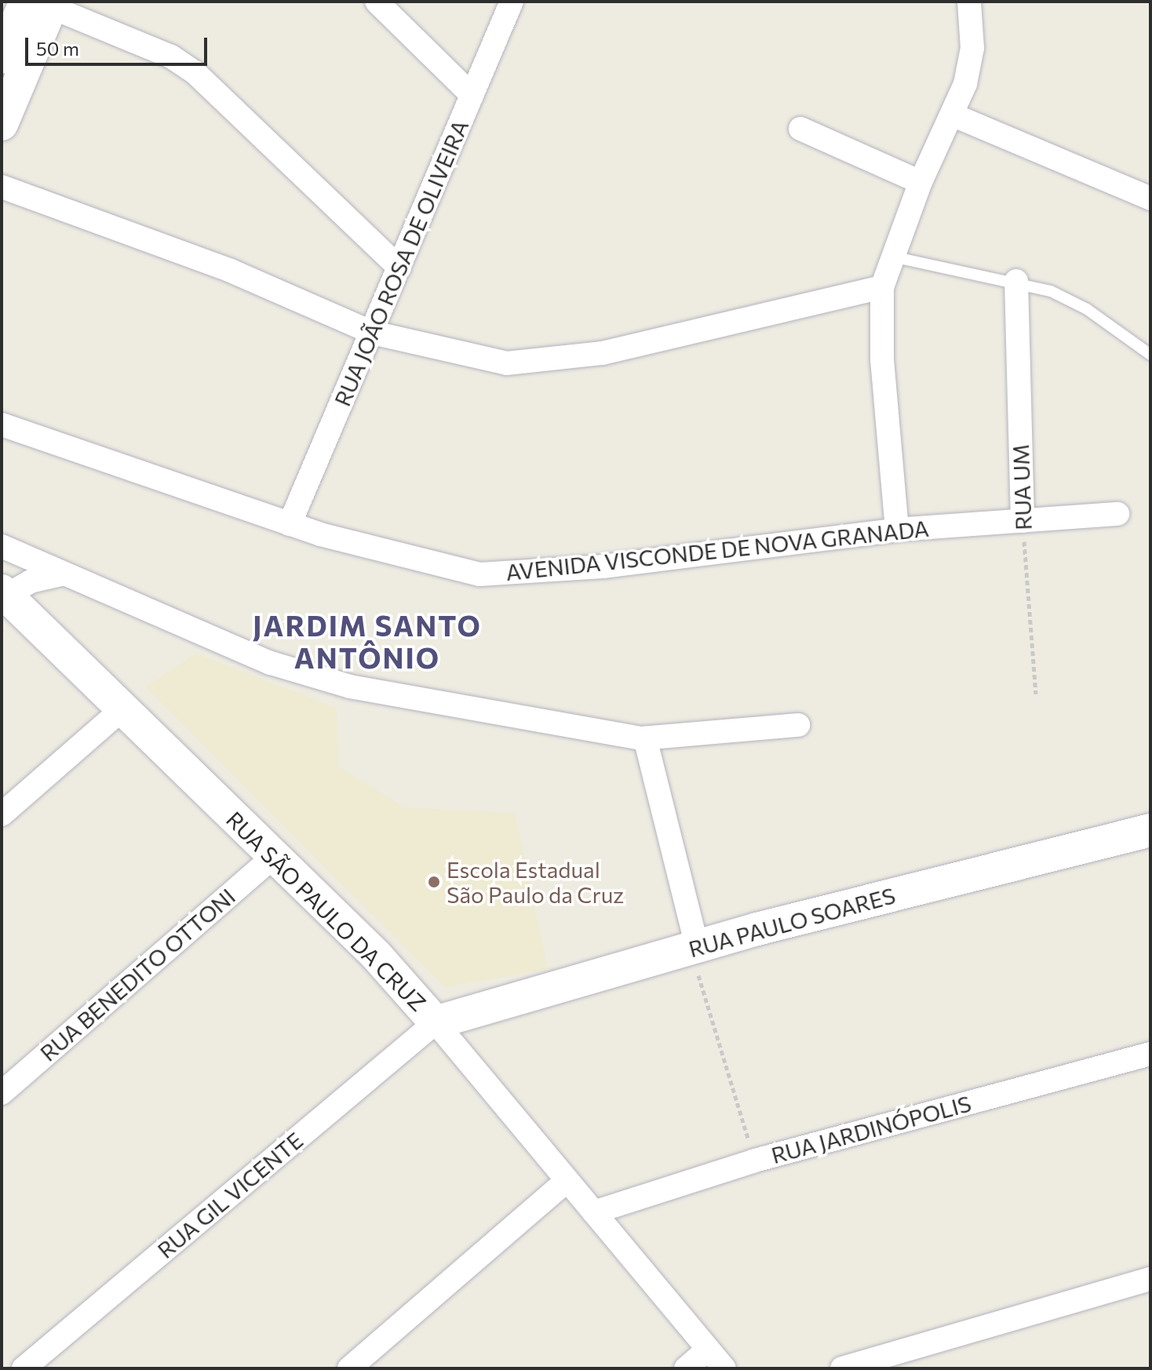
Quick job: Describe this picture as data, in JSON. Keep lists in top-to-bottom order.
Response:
{
  "streets": {
    "street": [
      "RUA JOÃO ROSA DE OLIVEIRA",
      "RUA UM",
      "AVENIDA VISCONDE DE NOVA GRANADA",
      "RUA SÃO PAULO DA CRUZ",
      "RUA PAULO SOARES",
      "RUA BENEDITO OTTONI",
      "RUA JARDINÓPOLIS",
      "RUA GIL VICENTE"
    ]
  },
  "crossings": [
    ["RUA JOÃO ROSA DE OLIVEIRA", "AVENIDA VISCONDE DE NOVA GRANADA"],
    ["RUA UM", "AVENIDA VISCONDE DE NOVA GRANADA"],
    ["RUA SÃO PAULO DA CRUZ", "RUA PAULO SOARES"],
    ["RUA SÃO PAULO DA CRUZ", "RUA BENEDITO OTTONI"],
    ["RUA SÃO PAULO DA CRUZ", "RUA JARDINÓPOLIS"],
    ["RUA SÃO PAULO DA CRUZ", "RUA GIL VICENTE"],
    ["RUA PAULO SOARES", "RUA GIL VICENTE"]
  ],
  "districts": ["JARDIM SANTO ANTÔNIO"],
  "places": ["Escola Estadual São Paulo da Cruz"],
  "scale_bar": "50 m"
}
